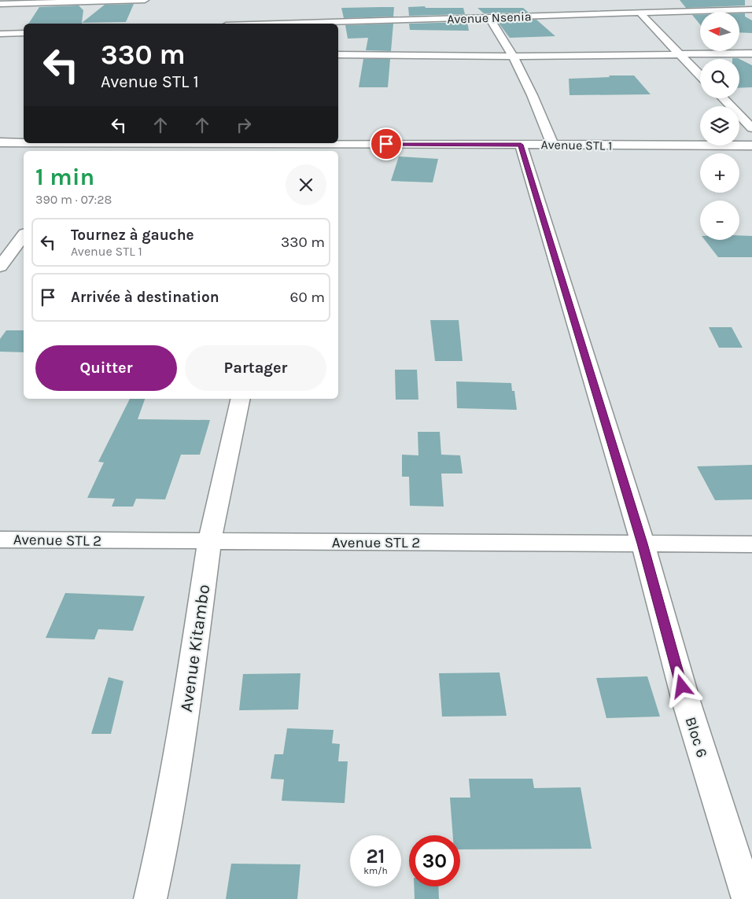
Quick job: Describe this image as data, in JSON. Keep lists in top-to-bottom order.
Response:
{
  "streets": {
    "street": [
      "Avenue Nsenia",
      "Avenue STL 1",
      "Avenue STL 2",
      "Avenue Kitambo",
      "Bloc 6"
    ]
  },
  "crossings": [
    ["Avenue STL 1", "Bloc 6"],
    ["Avenue STL 2", "Avenue Kitambo"],
    ["Avenue STL 2", "Bloc 6"]
  ],
  "north": "left",
  "page": {
    "map_buttons": ["+", "−"],
    "turn": ["330 m", "Avenue STL 1"],
    "heading": ["1 min", "390 m · 07:28"],
    "list": [
      {
        "name": "Tournez à gauche",
        "note": "Avenue STL 1",
        "value": "330 m"
      },
      {
        "name": "Arrivée à destination",
        "value": "60 m"
      }
    ],
    "buttons": ["Quitter", "Partager"],
    "speed": "21 km/h",
    "limit": "30"
  }
}
